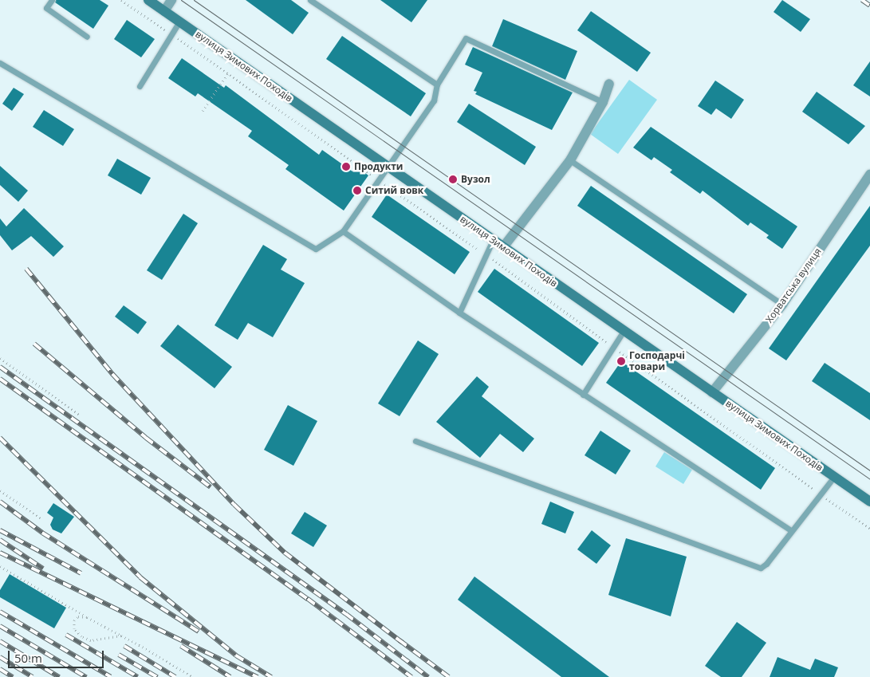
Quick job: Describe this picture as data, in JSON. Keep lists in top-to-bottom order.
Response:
{
  "streets": {
    "main road": ["вулиця Зимових Походів"],
    "street": ["Хорватська вулиця"]
  },
  "crossings": [
    ["вулиця Зимових Походів", "Хорватська вулиця"]
  ],
  "places": [
    "Продукти",
    "Вузол",
    "Ситий вовк",
    "Господарчі товари"
  ],
  "scale_bar": "50 m"
}
